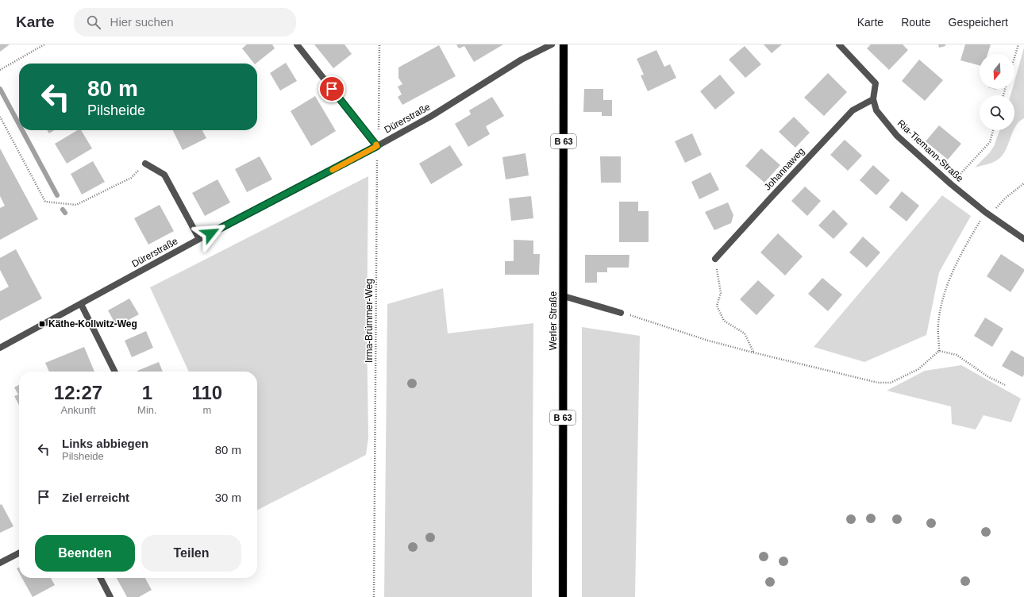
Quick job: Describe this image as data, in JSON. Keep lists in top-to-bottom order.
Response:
{
  "streets": {
    "main road": ["B 63", "Werler Straße"],
    "street": ["Dürerstraße", "Ria-Tiemann-Straße", "Johannaweg"],
    "path": ["Irma-Brümmer-Weg"]
  },
  "crossings": [
    ["Dürerstraße", "Irma-Brümmer-Weg"],
    ["Ria-Tiemann-Straße", "Johannaweg"]
  ],
  "places": {
    "transit": ["Käthe-Kollwitz-Weg"]
  },
  "north": "bottom",
  "page": {
    "header": "Karte",
    "search": "Hier suchen",
    "nav": ["Karte", "Route", "Gespeichert"],
    "turn": ["80 m", "Pilsheide"],
    "eta": [
      "12:27",
      "Ankunft",
      "1",
      "Min.",
      "110",
      "m"
    ],
    "list": [
      {
        "name": "Links abbiegen",
        "note": "Pilsheide",
        "value": "80 m"
      },
      {
        "name": "Ziel erreicht",
        "value": "30 m"
      }
    ],
    "buttons": ["Beenden", "Teilen"]
  }
}
